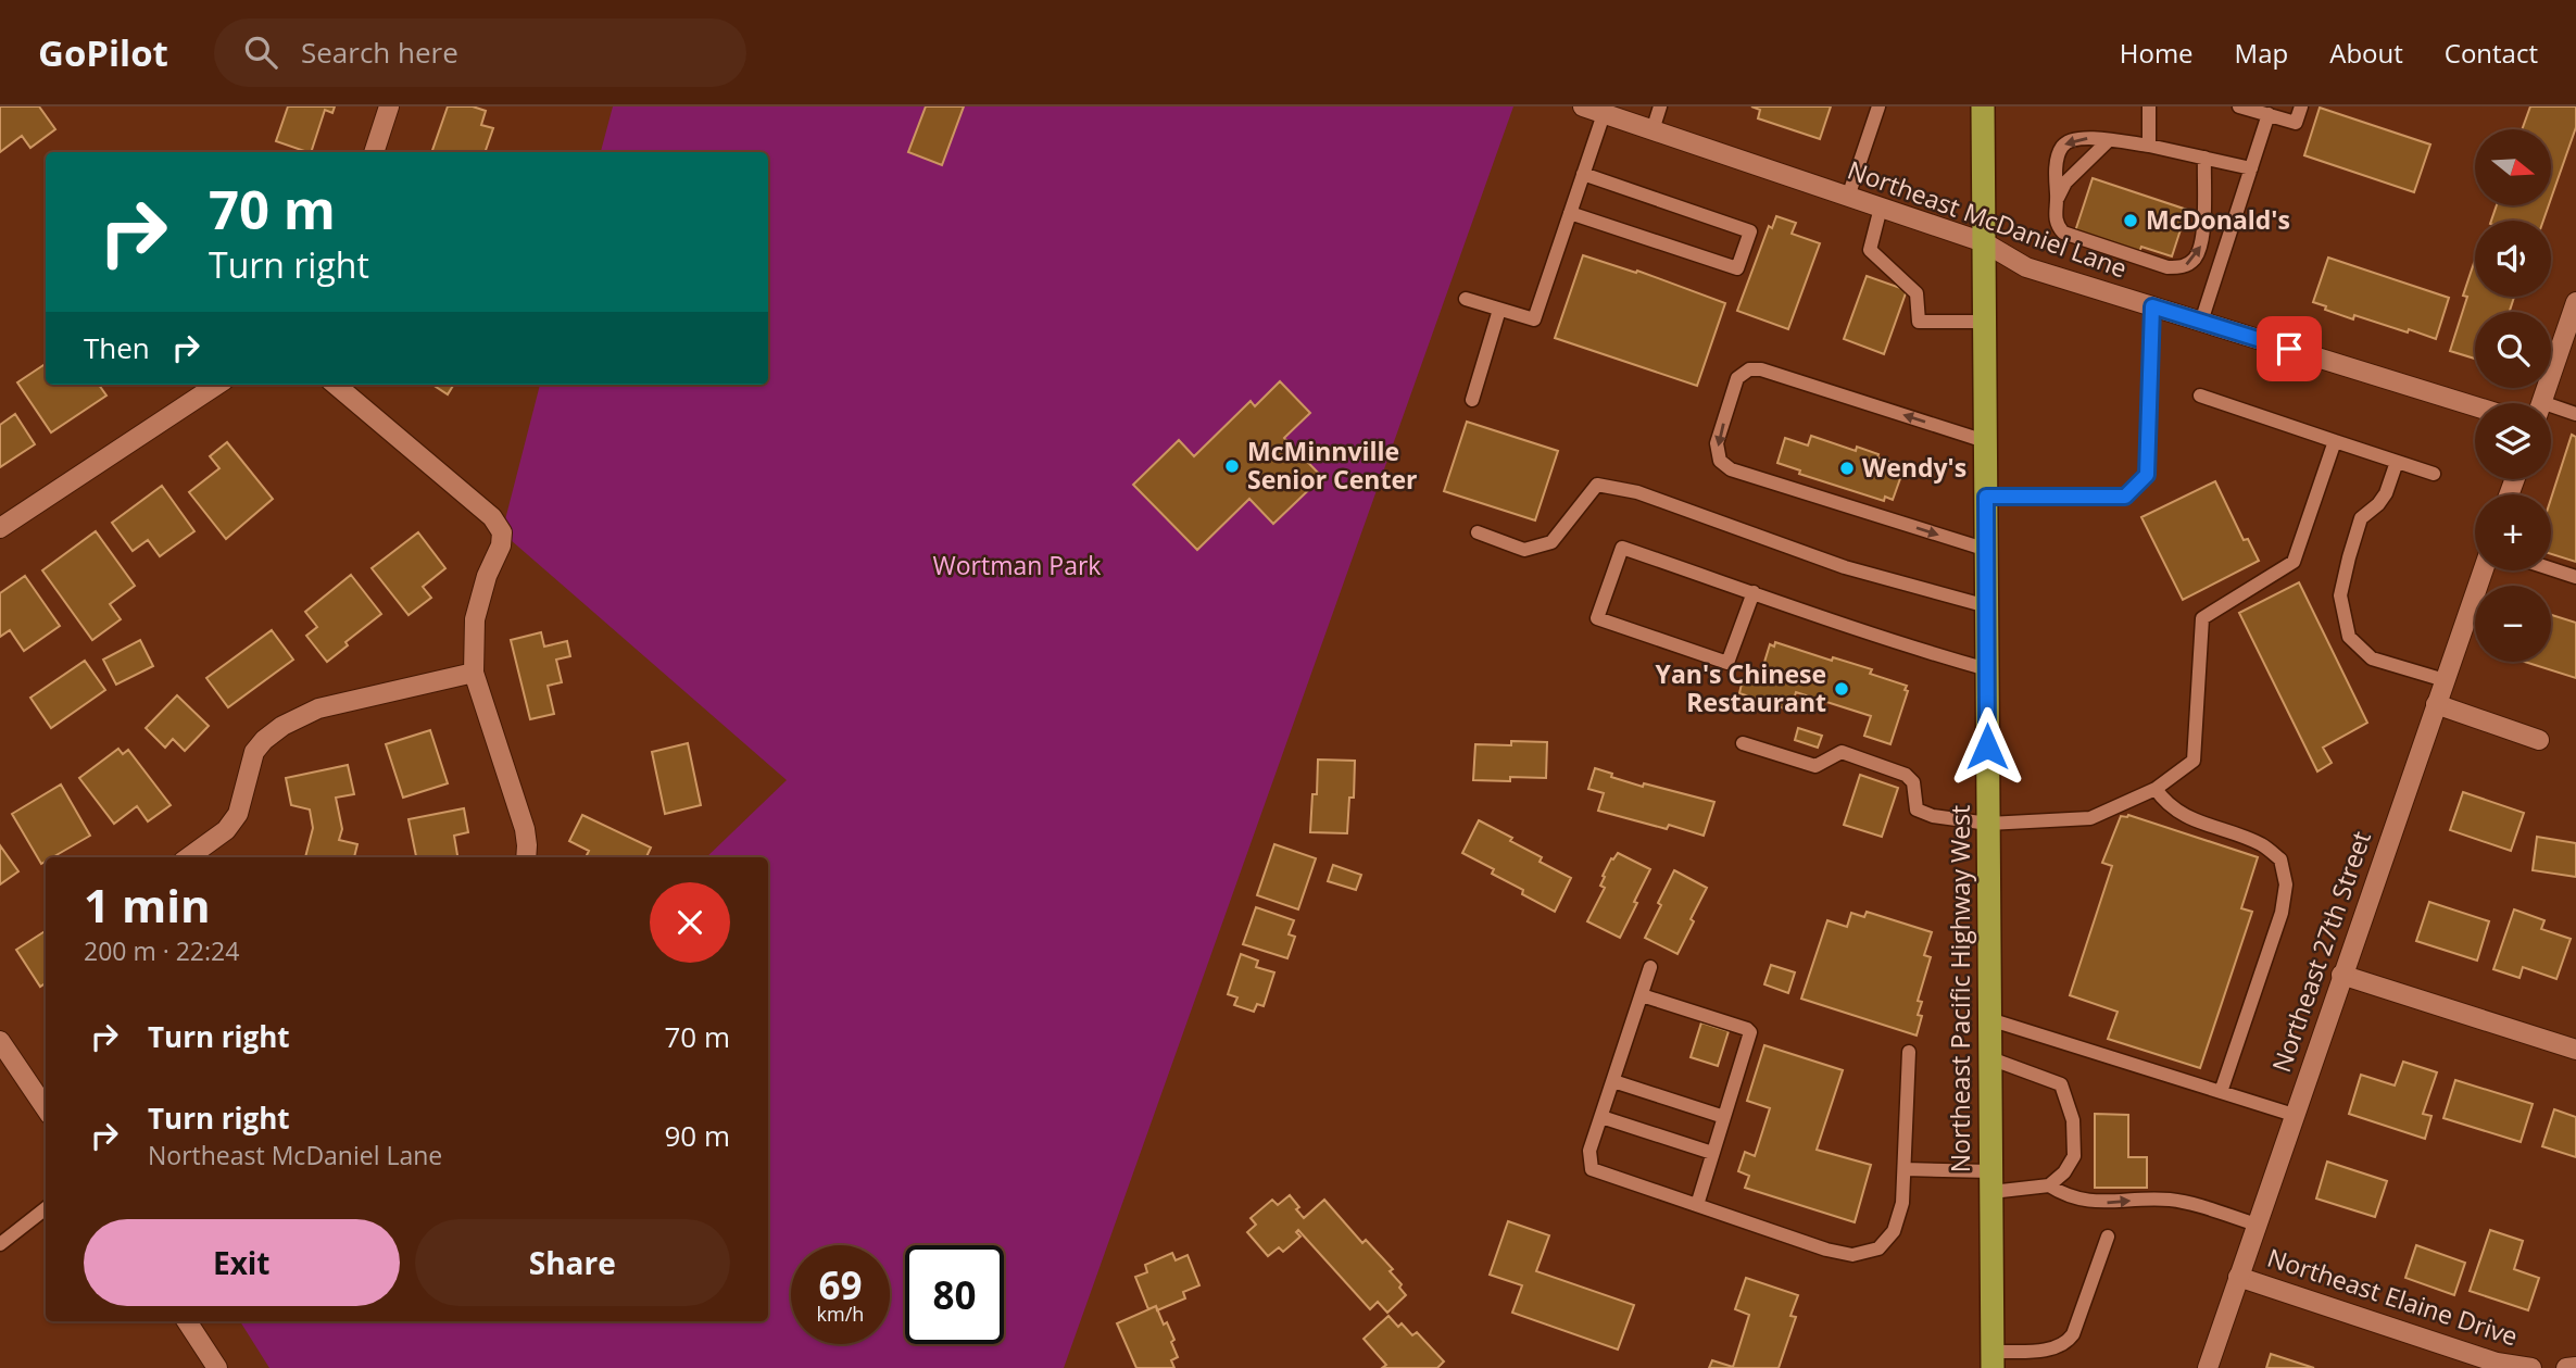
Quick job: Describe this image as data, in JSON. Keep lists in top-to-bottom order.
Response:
{
  "streets": {
    "highway": ["Northeast Pacific Highway West"],
    "street": ["Northeast McDaniel Lane", "Northeast 27th Street", "Northeast Elaine Drive"]
  },
  "crossings": [
    ["Northeast McDaniel Lane", "Northeast Pacific Highway West"],
    ["Northeast 27th Street", "Northeast Elaine Drive"]
  ],
  "parks": ["Wortman Park"],
  "places": [
    "McDonald's",
    "McMinnville Senior Center",
    "Wendy's",
    "Yan's Chinese Restaurant"
  ],
  "north": "right",
  "page": {
    "header": "GoPilot",
    "search": "Search here",
    "nav": [
      "Home",
      "Map",
      "About",
      "Contact"
    ],
    "map_buttons": ["+", "−"],
    "turn": ["70 m", "Turn right"],
    "then": "Then",
    "heading": ["1 min", "200 m · 22:24"],
    "list": [
      {
        "name": "Turn right",
        "value": "70 m"
      },
      {
        "name": "Turn right",
        "note": "Northeast McDaniel Lane",
        "value": "90 m"
      }
    ],
    "buttons": ["Exit", "Share"],
    "speed": "69 km/h",
    "limit": "80"
  }
}
